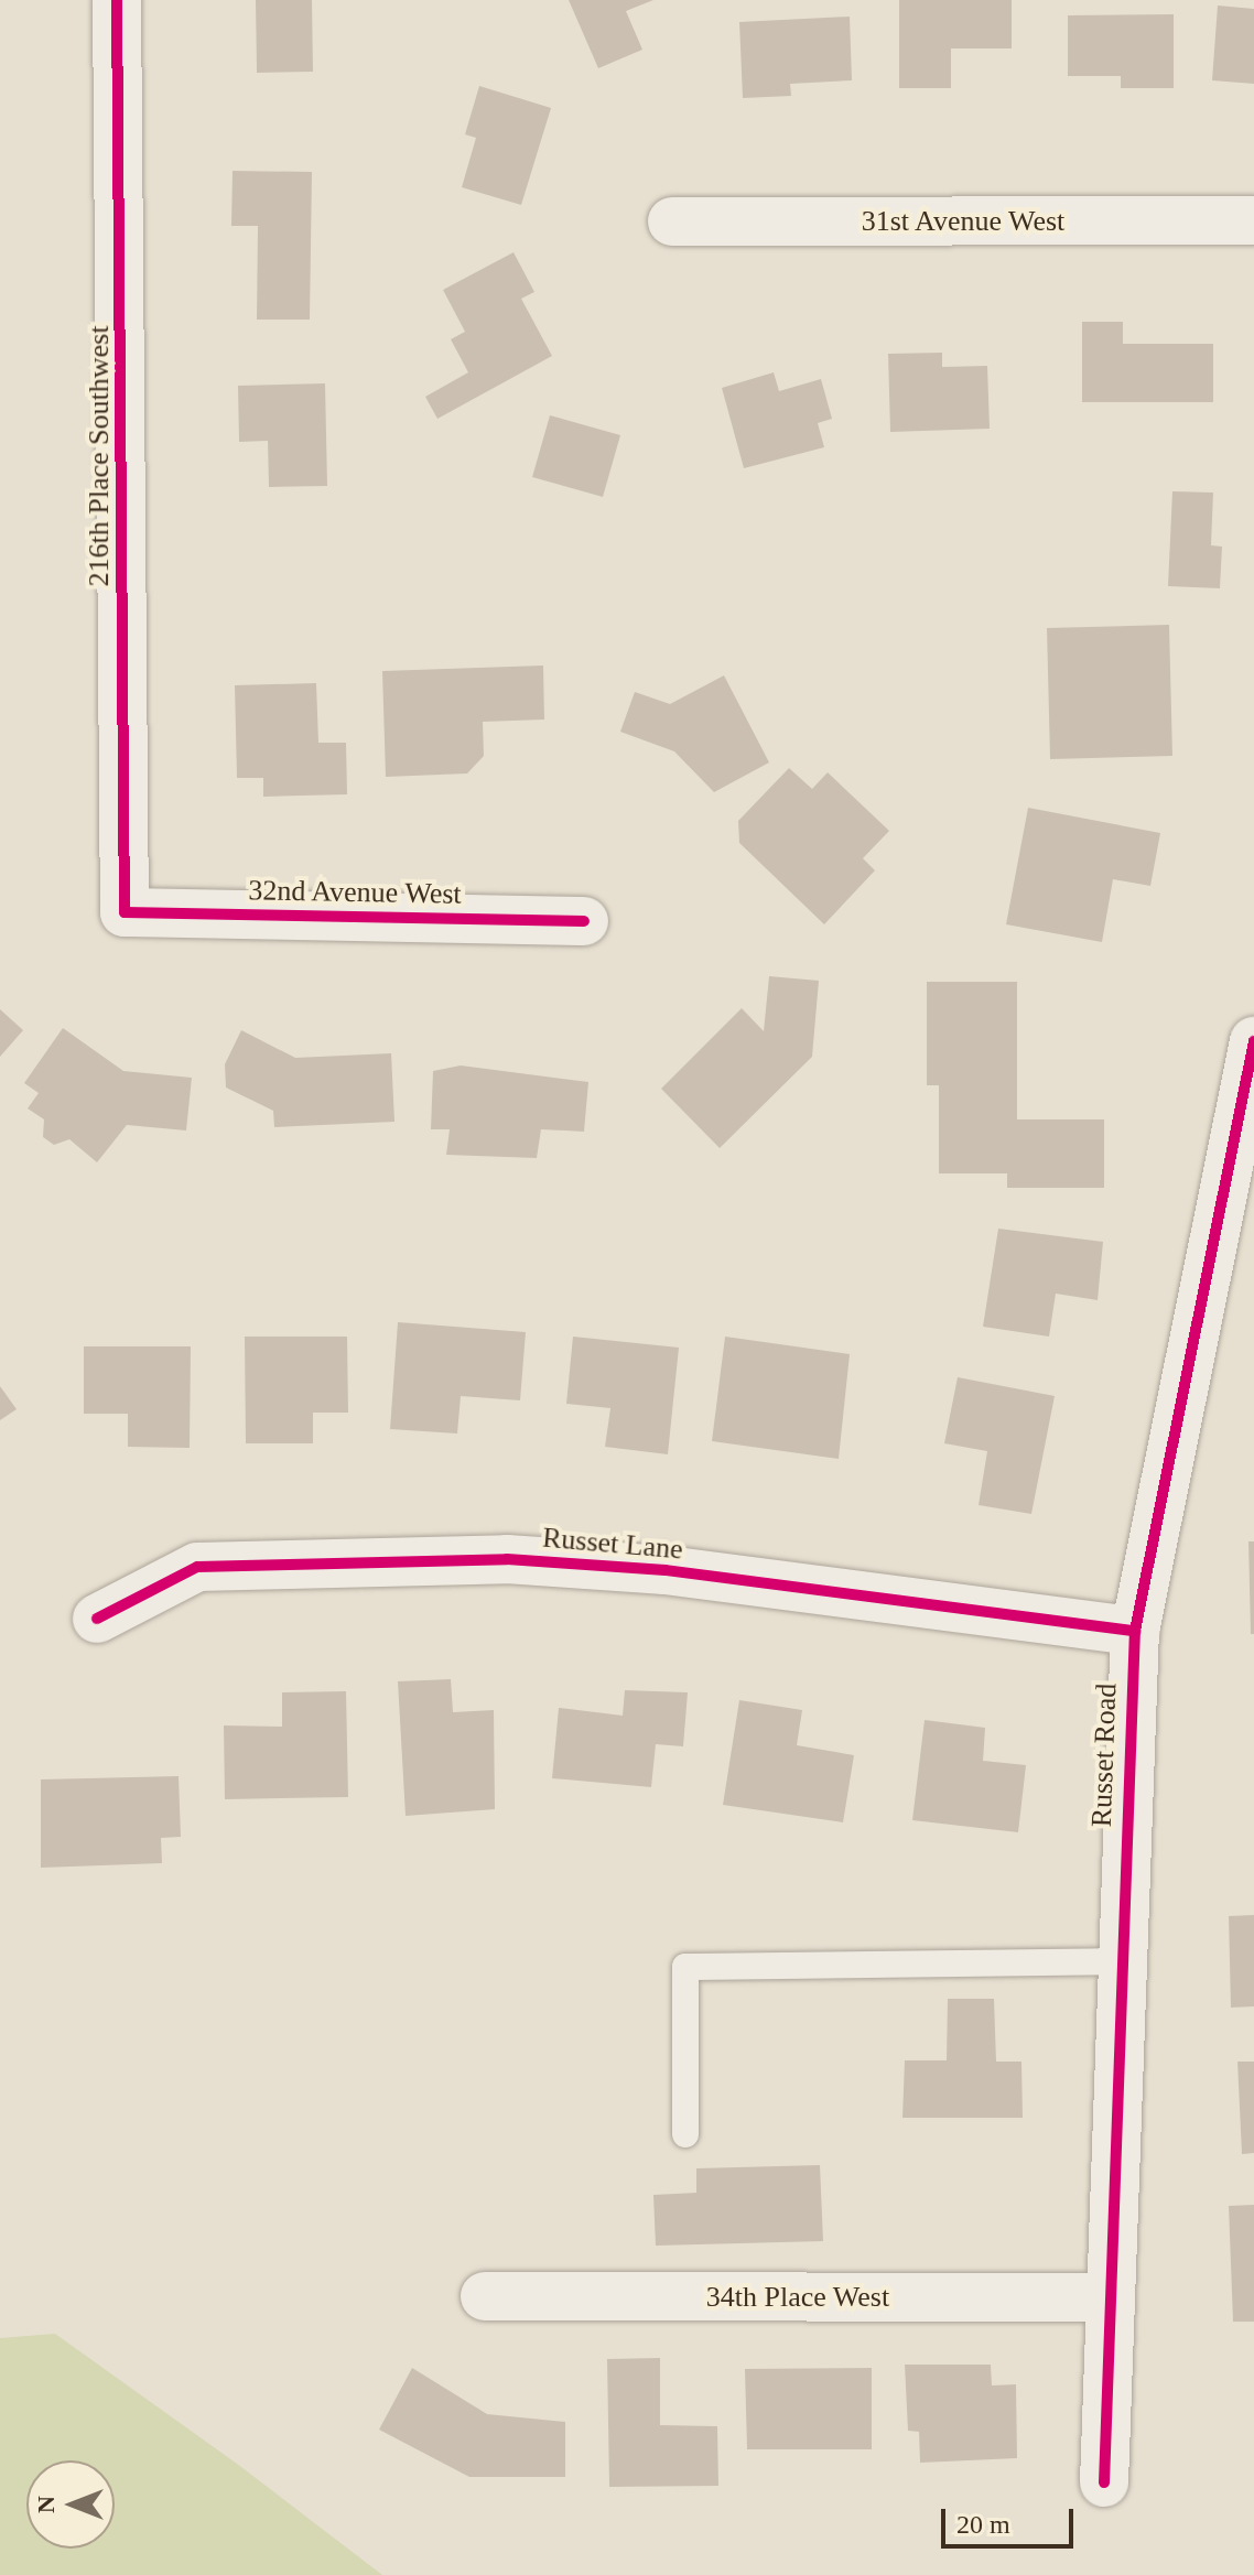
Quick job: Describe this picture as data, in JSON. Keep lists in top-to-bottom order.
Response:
{
  "streets": {
    "street": [
      "31st Avenue West",
      "216th Place Southwest",
      "32nd Avenue West",
      "Russet Lane",
      "Russet Road",
      "34th Place West"
    ]
  },
  "crossings": [
    ["216th Place Southwest", "32nd Avenue West"],
    ["Russet Lane", "Russet Road"],
    ["Russet Road", "34th Place West"]
  ],
  "scale_bar": "20 m",
  "north": "left"
}
